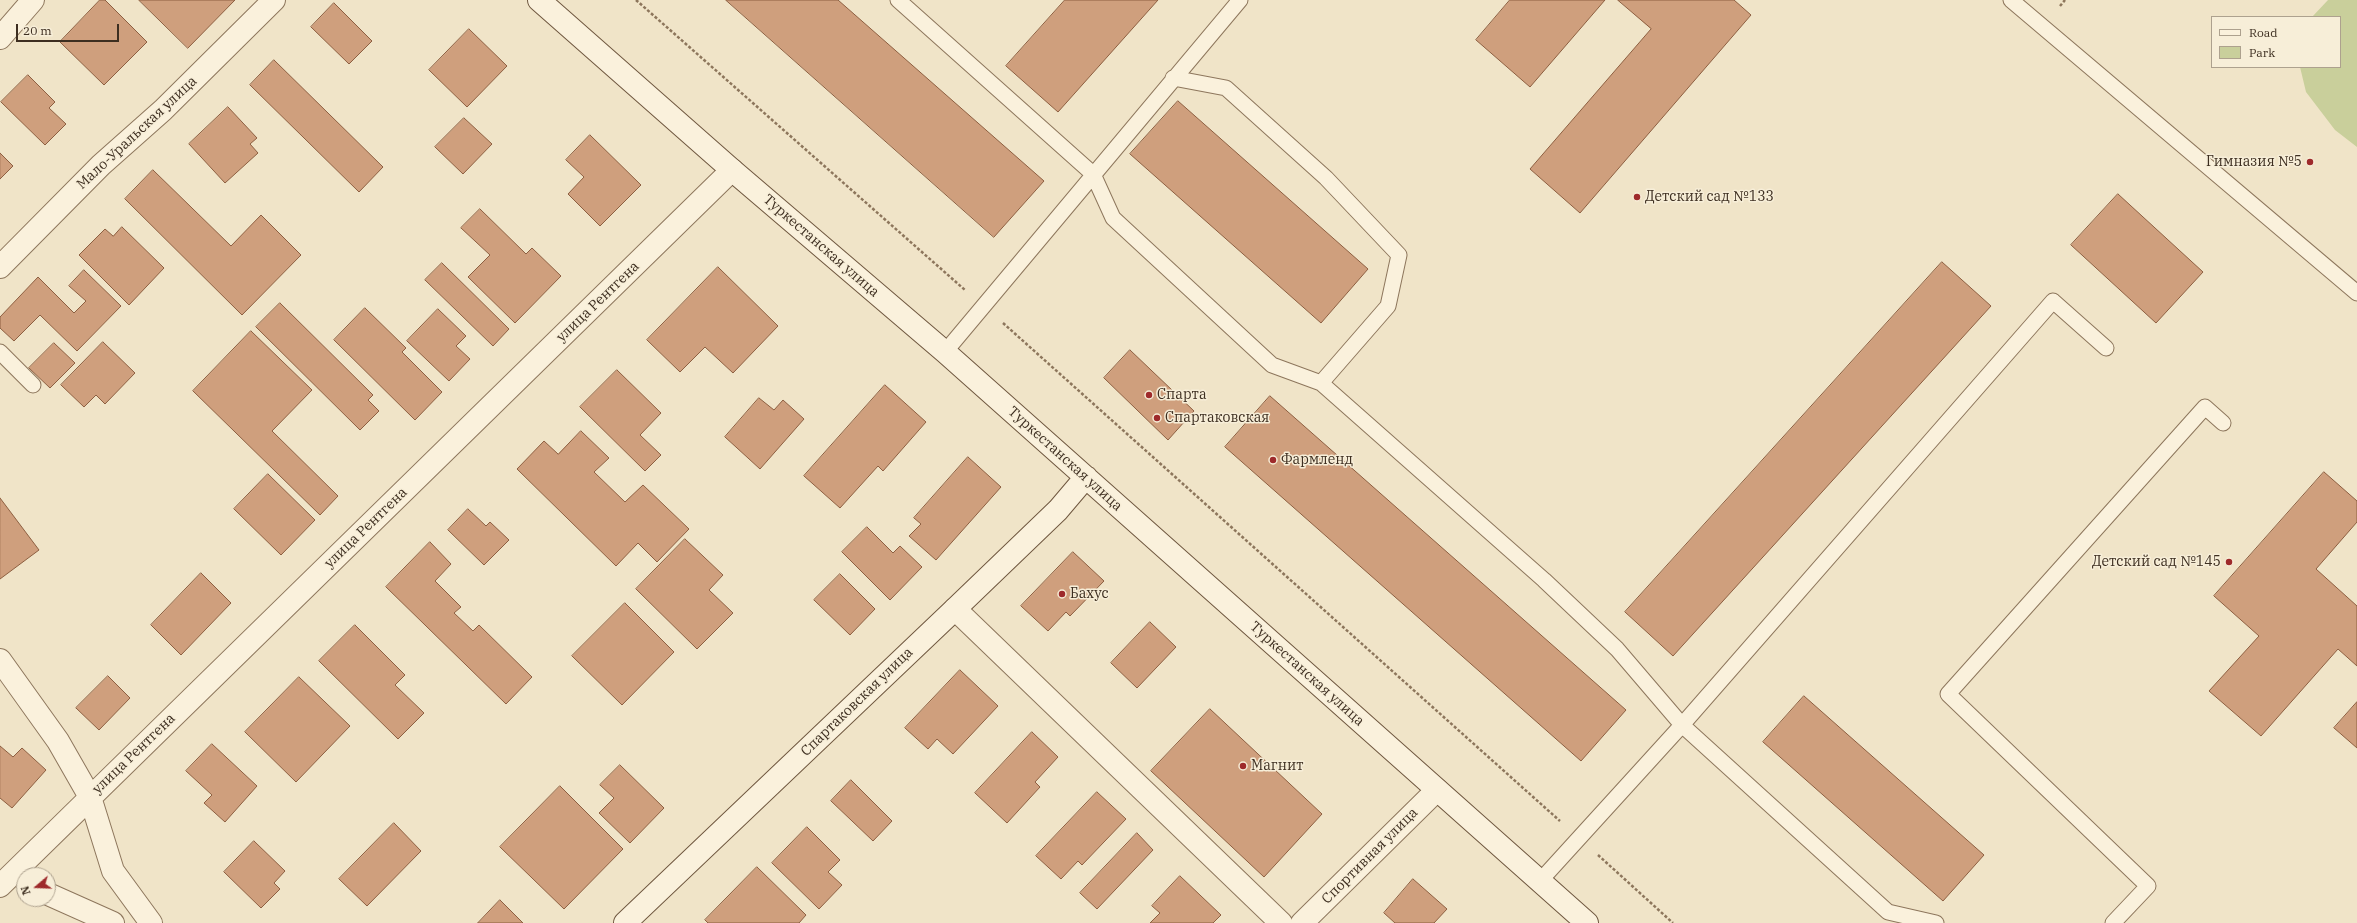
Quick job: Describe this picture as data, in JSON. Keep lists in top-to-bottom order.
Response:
{
  "streets": {
    "street": [
      "Мало-Уральская улица",
      "Туркестанская улица",
      "улица Рентгена",
      "Спартаковская улица",
      "Спортивная улица"
    ]
  },
  "crossings": [
    ["Туркестанская улица", "улица Рентгена"],
    ["Туркестанская улица", "Спартаковская улица"],
    ["Туркестанская улица", "Спортивная улица"]
  ],
  "places": [
    "Гимназия №5",
    "Детский сад №133",
    "Спарта",
    "Спартаковская",
    "Фармленд",
    "Детский сад №145",
    "Бахус",
    "Магнит"
  ],
  "legend": ["Road", "Park"],
  "scale_bar": "20 m",
  "north": "left"
}
